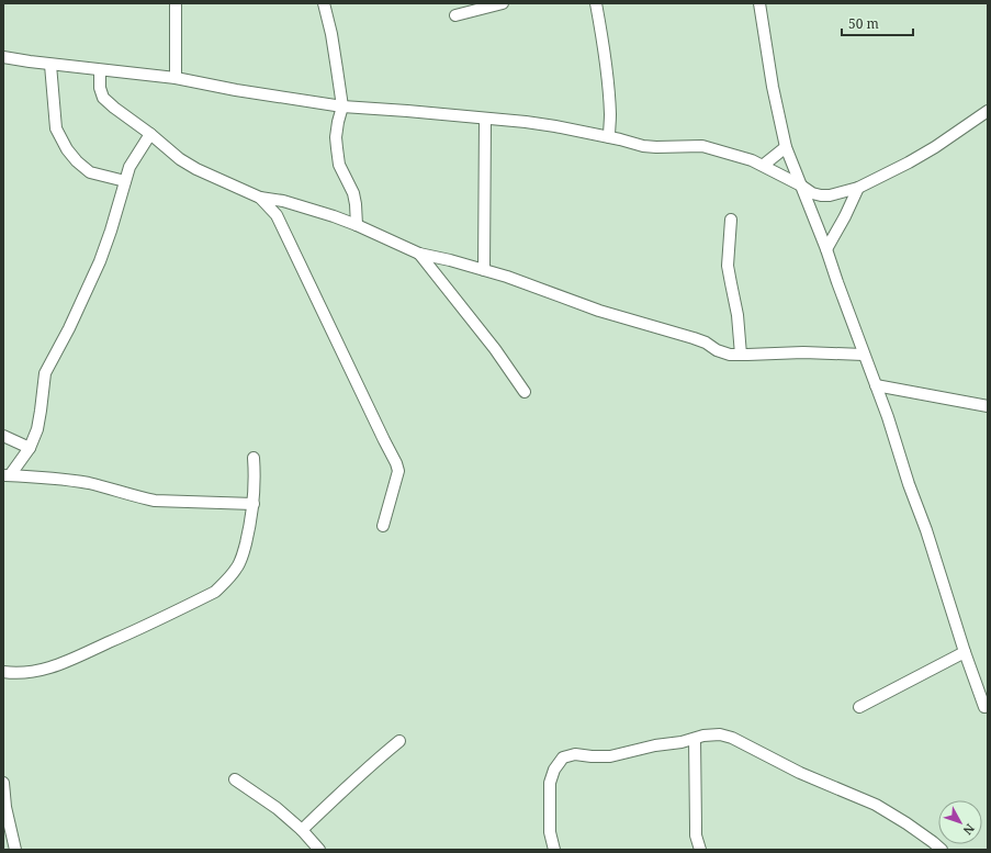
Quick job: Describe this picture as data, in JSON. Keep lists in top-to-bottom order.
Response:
{
  "scale_bar": "50 m",
  "north": "bottom right"
}
